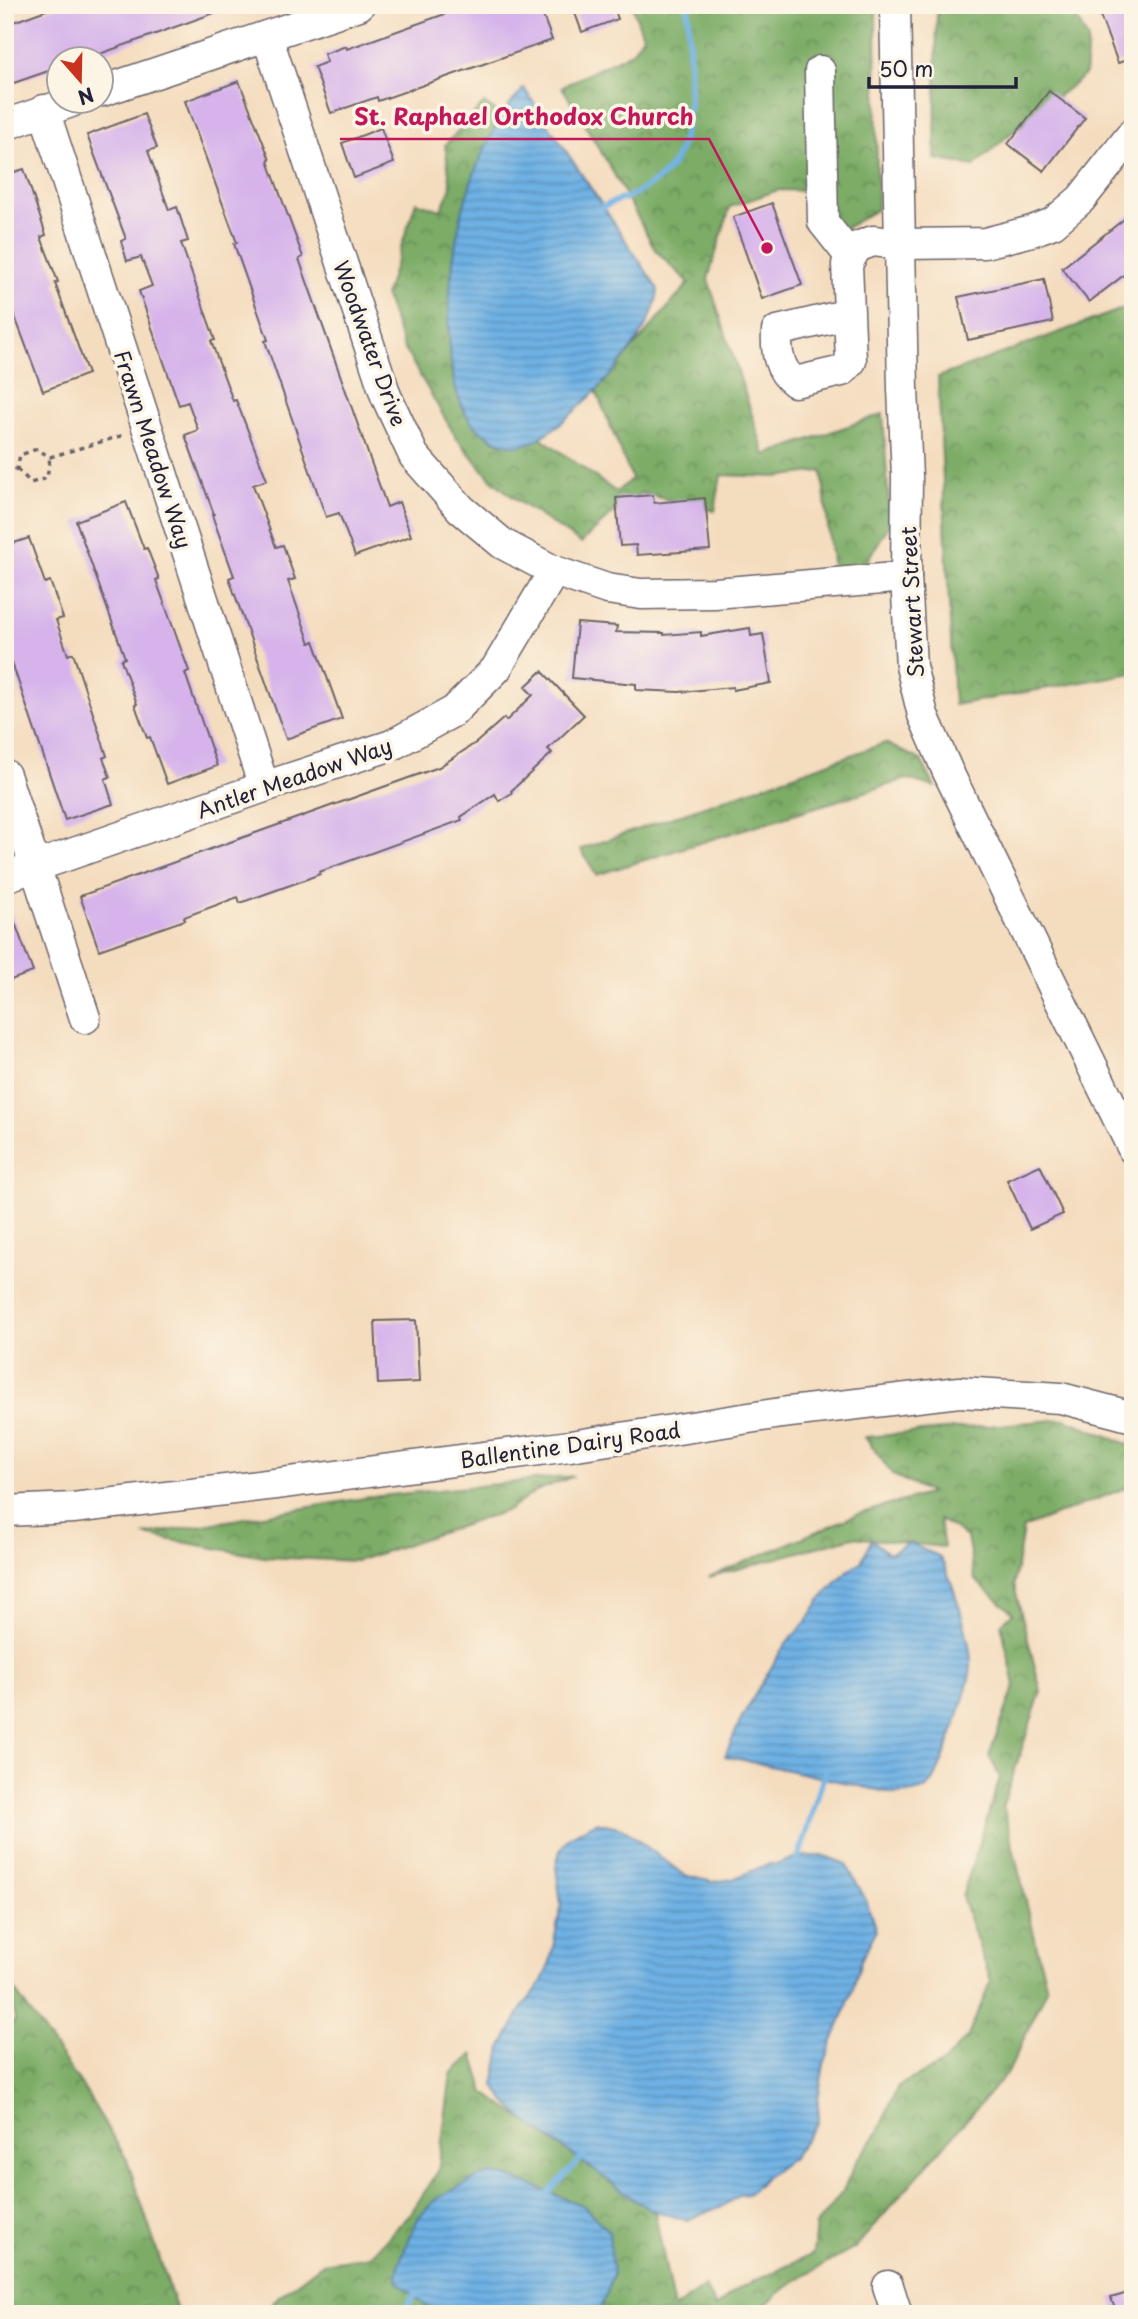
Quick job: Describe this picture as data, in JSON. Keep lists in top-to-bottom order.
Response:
{
  "streets": {
    "street": [
      "Woodwater Drive",
      "Frawn Meadow Way",
      "Stewart Street",
      "Antler Meadow Way",
      "Ballentine Dairy Road"
    ]
  },
  "crossings": [
    ["Woodwater Drive", "Stewart Street"],
    ["Woodwater Drive", "Antler Meadow Way"],
    ["Frawn Meadow Way", "Antler Meadow Way"]
  ],
  "places": ["St. Raphael Orthodox Church"],
  "scale_bar": "50 m",
  "north": "bottom"
}
